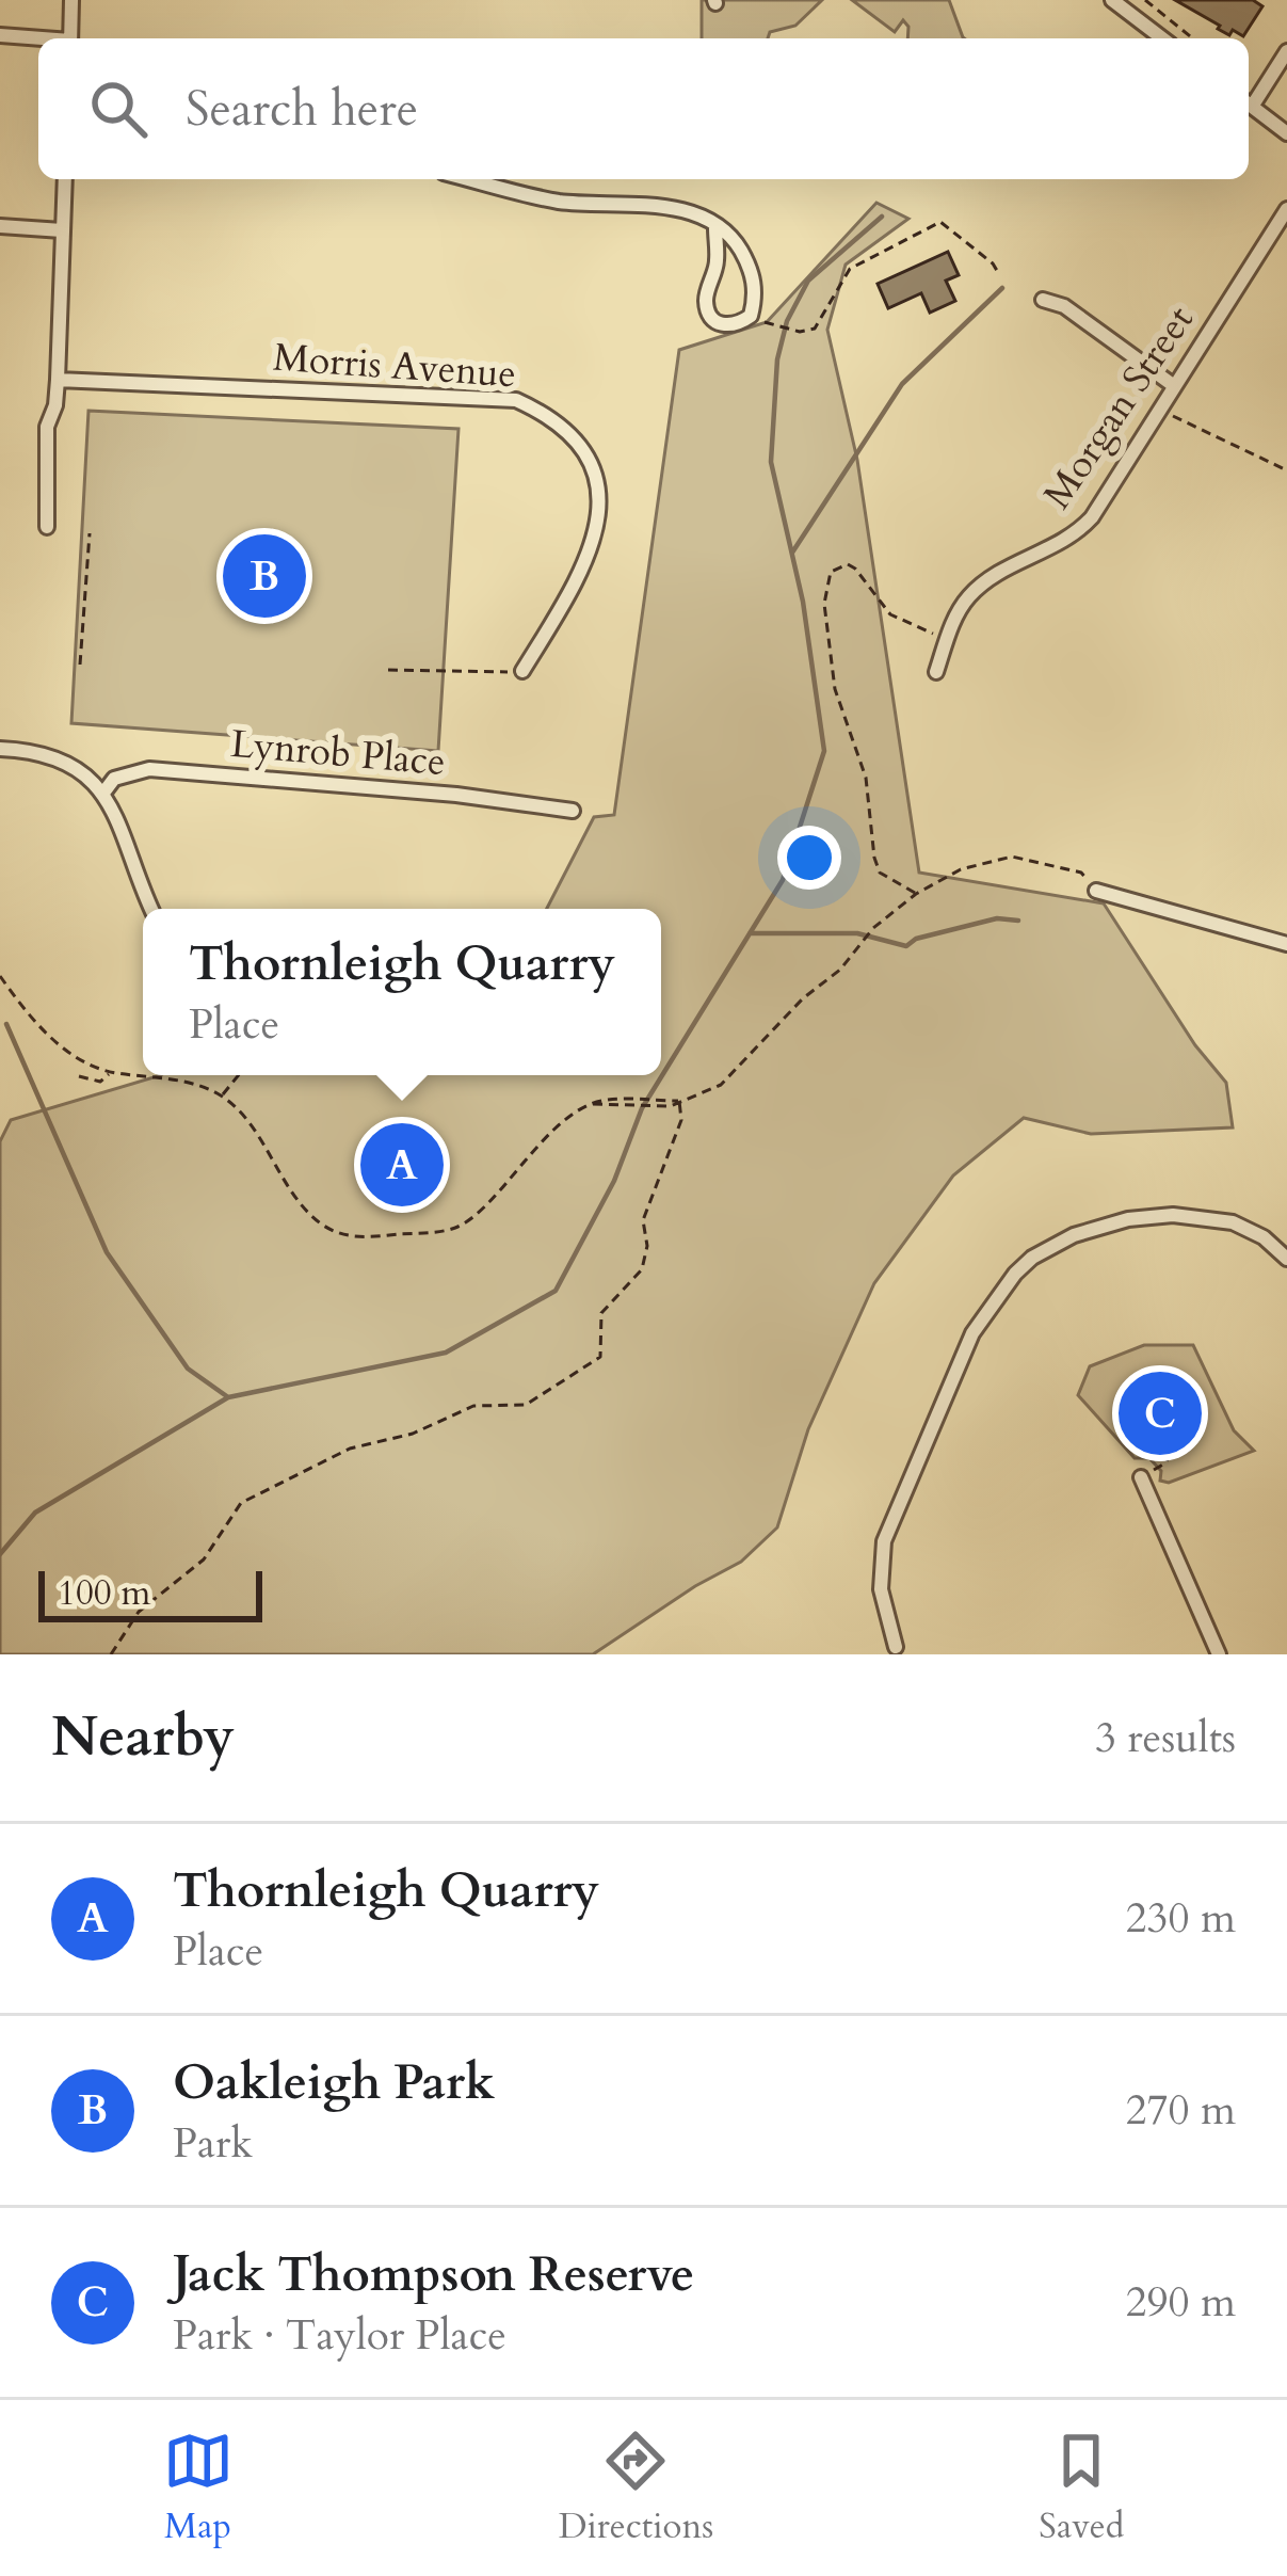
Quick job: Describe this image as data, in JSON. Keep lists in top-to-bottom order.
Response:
{
  "streets": {
    "street": ["Morris Avenue", "Morgan Street", "Lynrob Place"]
  },
  "scale_bar": "100 m",
  "page": {
    "search": "Search here",
    "pins": ["B", "A", "C"],
    "popup": ["Thornleigh Quarry", "Place"],
    "scale": "100 m",
    "heading": ["Nearby", "3 results"],
    "list": [
      {
        "mark": "A",
        "name": "Thornleigh Quarry",
        "note": "Place",
        "value": "230 m"
      },
      {
        "mark": "B",
        "name": "Oakleigh Park",
        "note": "Park",
        "value": "270 m"
      },
      {
        "mark": "C",
        "name": "Jack Thompson Reserve",
        "note": "Park · Taylor Place",
        "value": "290 m"
      }
    ],
    "nav": ["Map", "Directions", "Saved"]
  }
}
